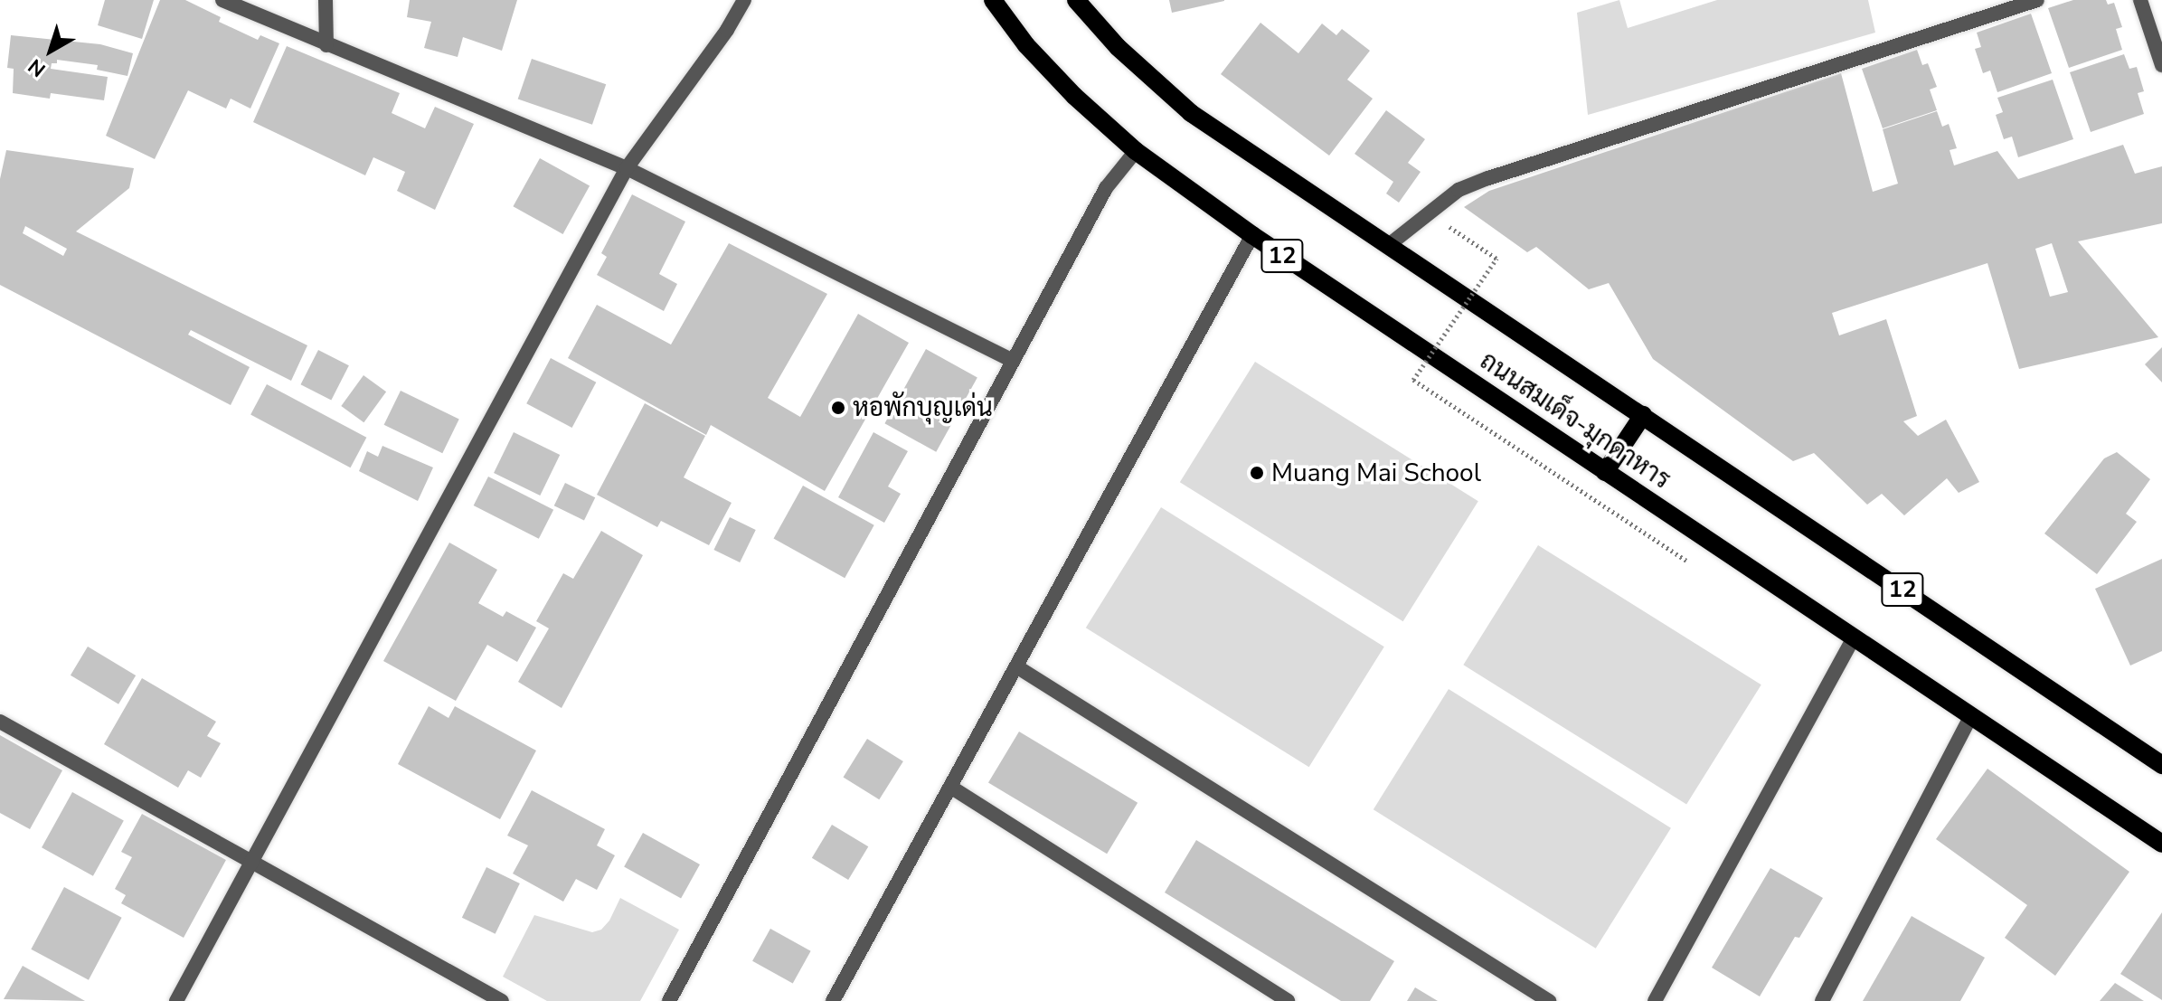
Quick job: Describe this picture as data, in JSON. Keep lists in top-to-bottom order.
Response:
{
  "streets": {
    "main road": ["12", "ถนนสมเด็จ-มุกดาหาร"]
  },
  "places": ["หอพักบุญเด่น", "Muang Mai School"],
  "north": "bottom left"
}
